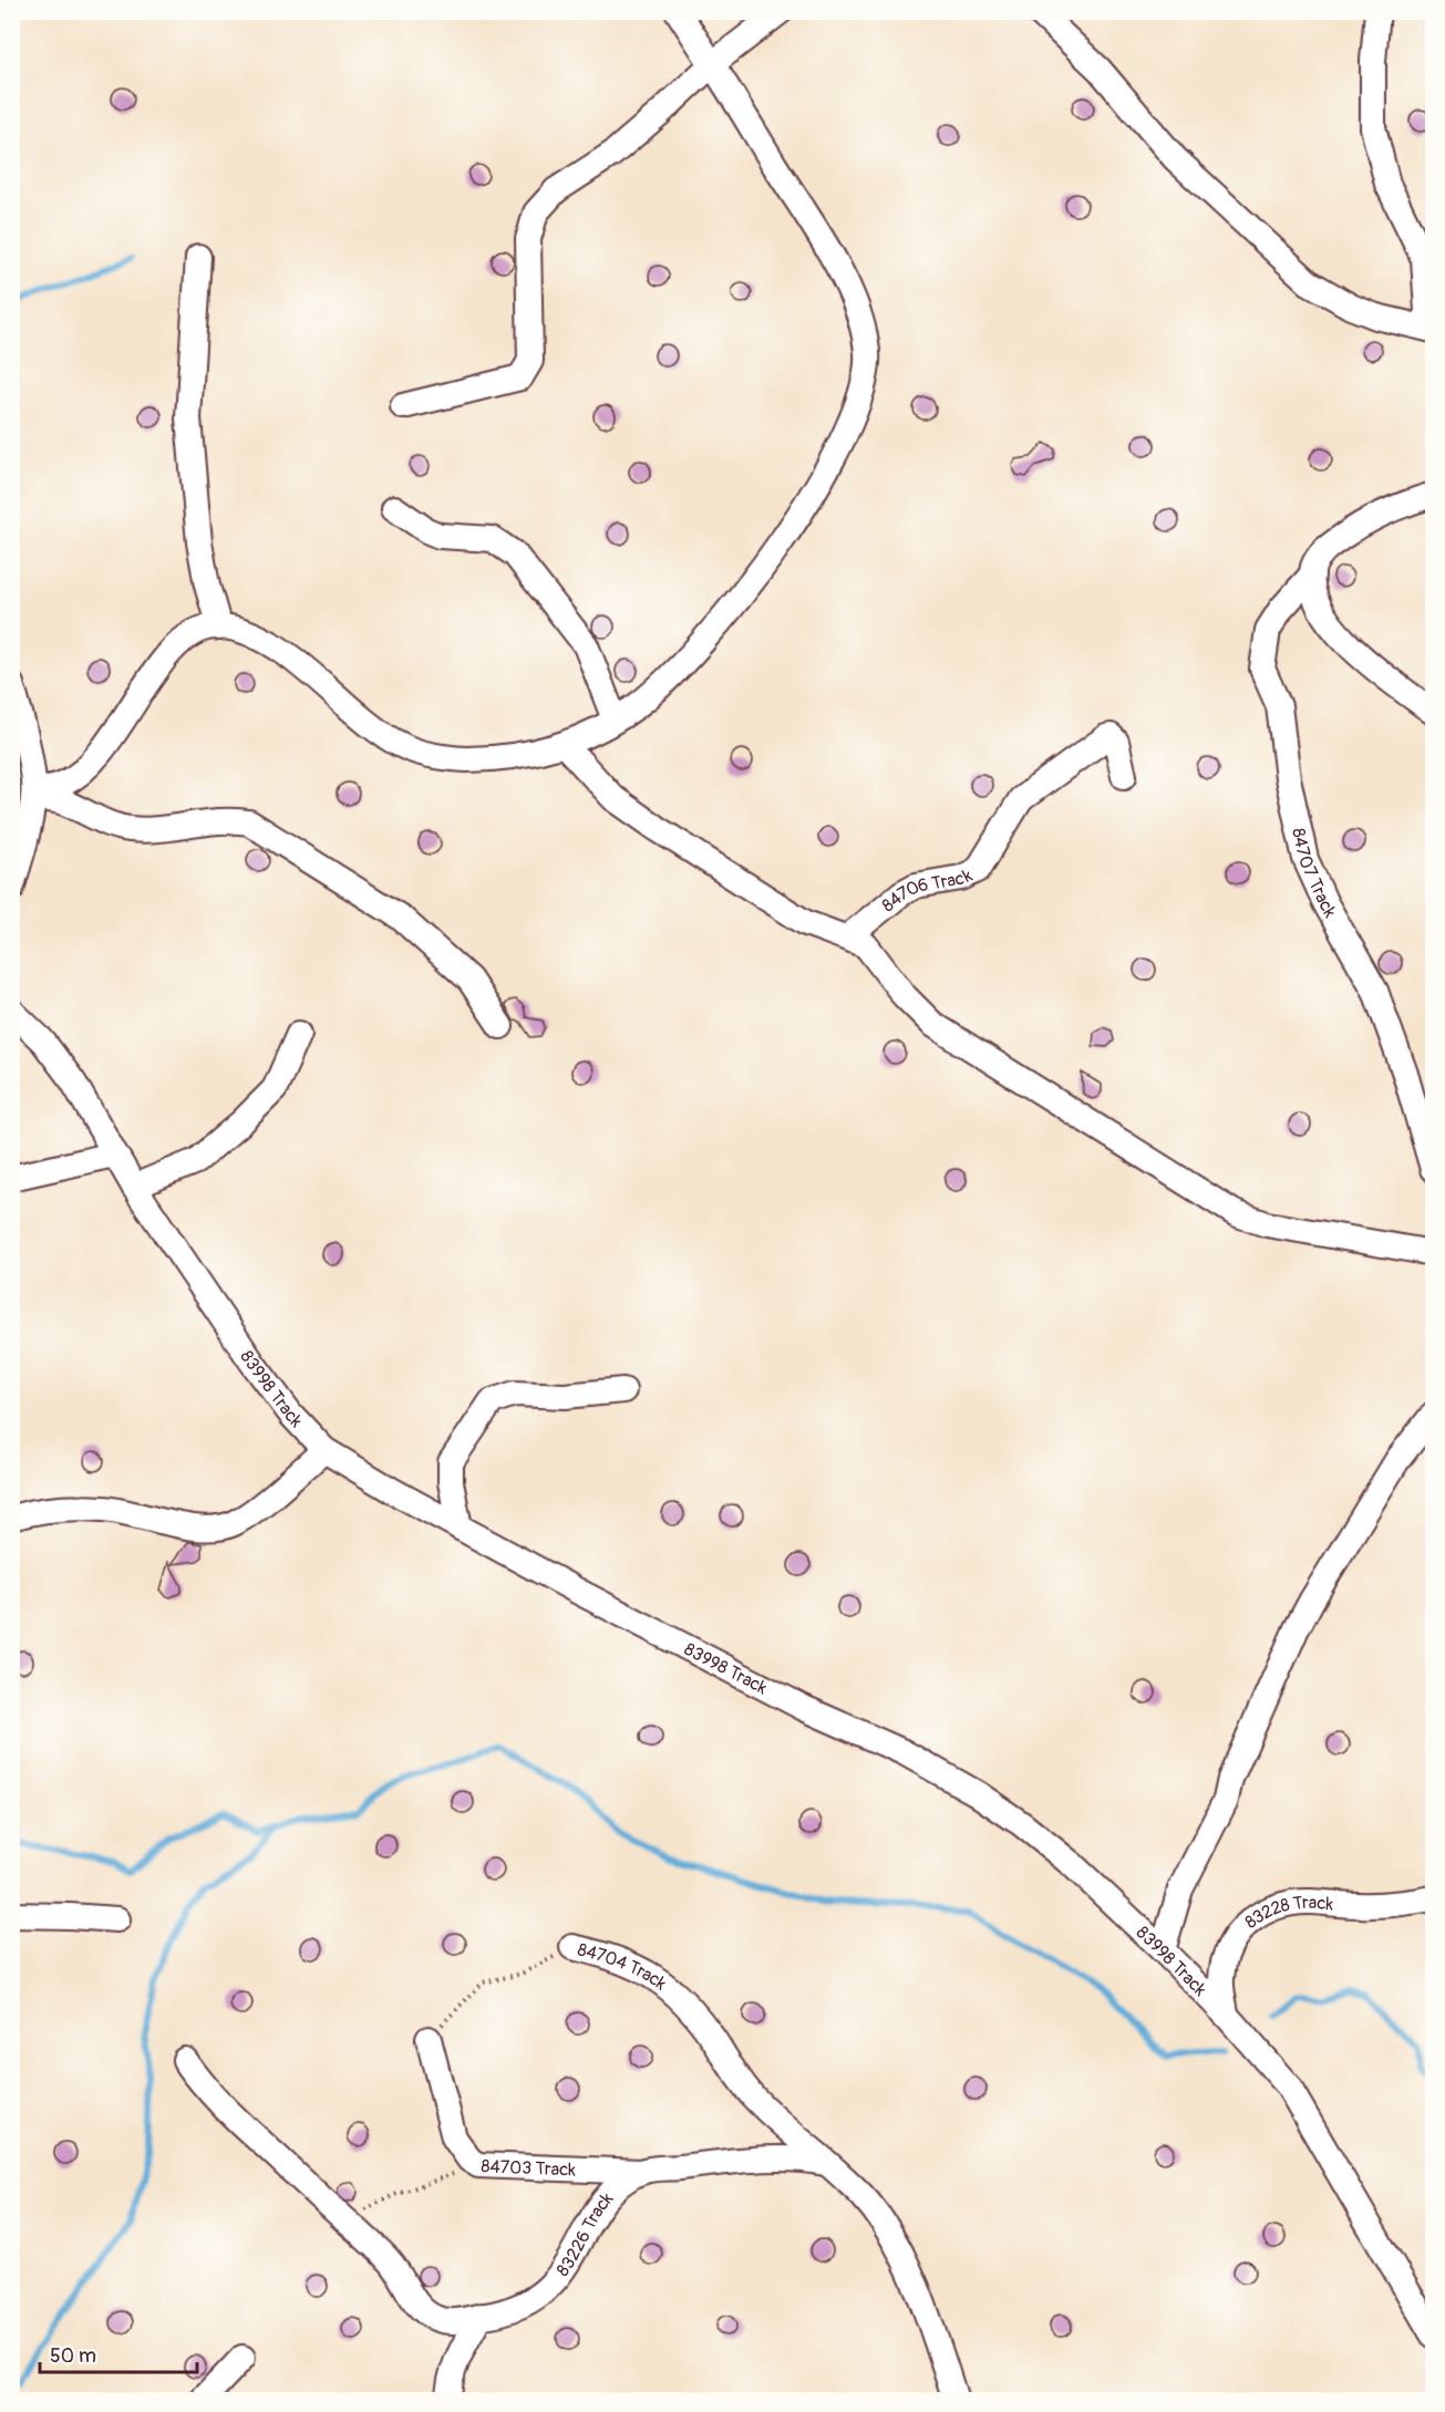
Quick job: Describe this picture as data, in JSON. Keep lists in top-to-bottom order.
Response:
{
  "streets": {
    "street": [
      "84707 Track",
      "84706 Track",
      "83998 Track",
      "83228 Track",
      "84704 Track",
      "84703 Track",
      "83226 Track"
    ]
  },
  "crossings": [
    ["83998 Track", "83228 Track"],
    ["84704 Track", "83226 Track"],
    ["84703 Track", "83226 Track"]
  ],
  "scale_bar": "50 m"
}
